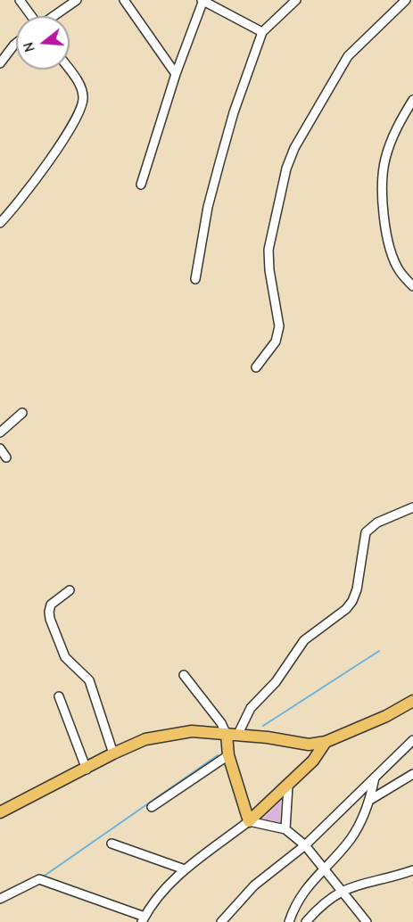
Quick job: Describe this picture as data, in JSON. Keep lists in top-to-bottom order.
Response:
{
  "north": "left"
}
